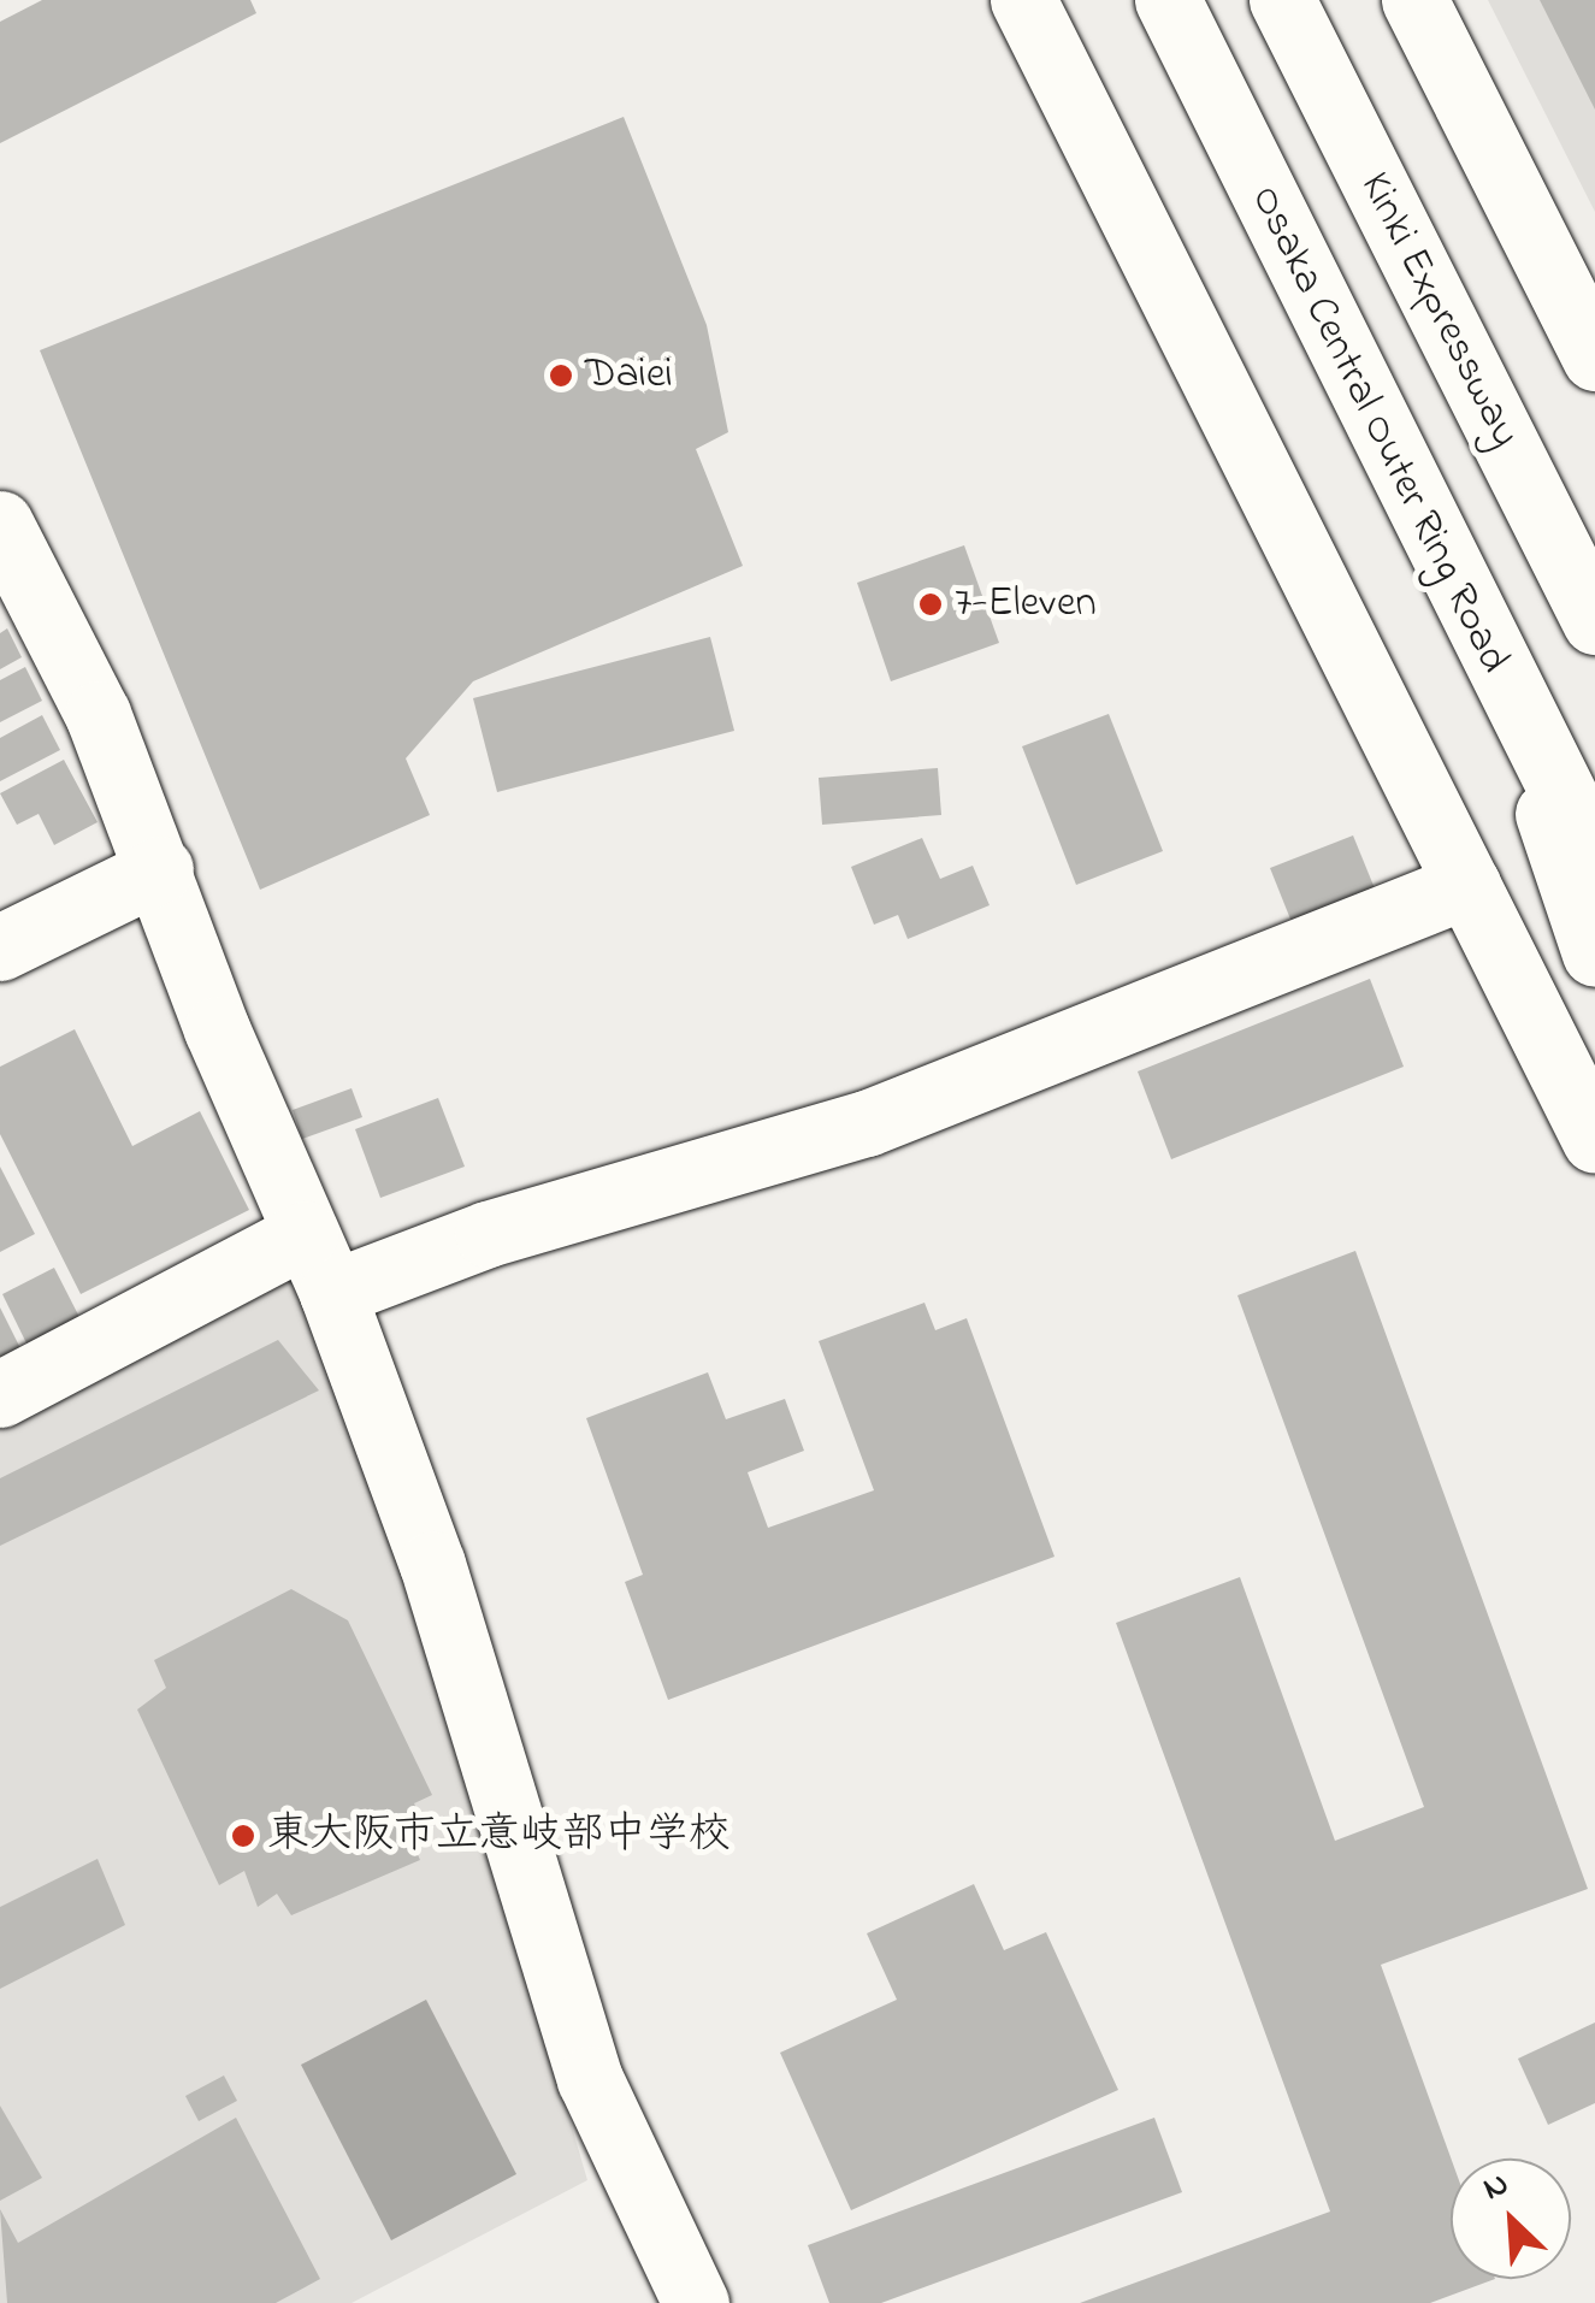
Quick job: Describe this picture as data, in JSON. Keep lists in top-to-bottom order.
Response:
{
  "streets": {
    "main road": ["Kinki Expressway", "Osaka Central Outer Ring Road"]
  },
  "places": ["Daiei", "7-Eleven", "東大阪市立意岐部中学校"],
  "north": "top left"
}
